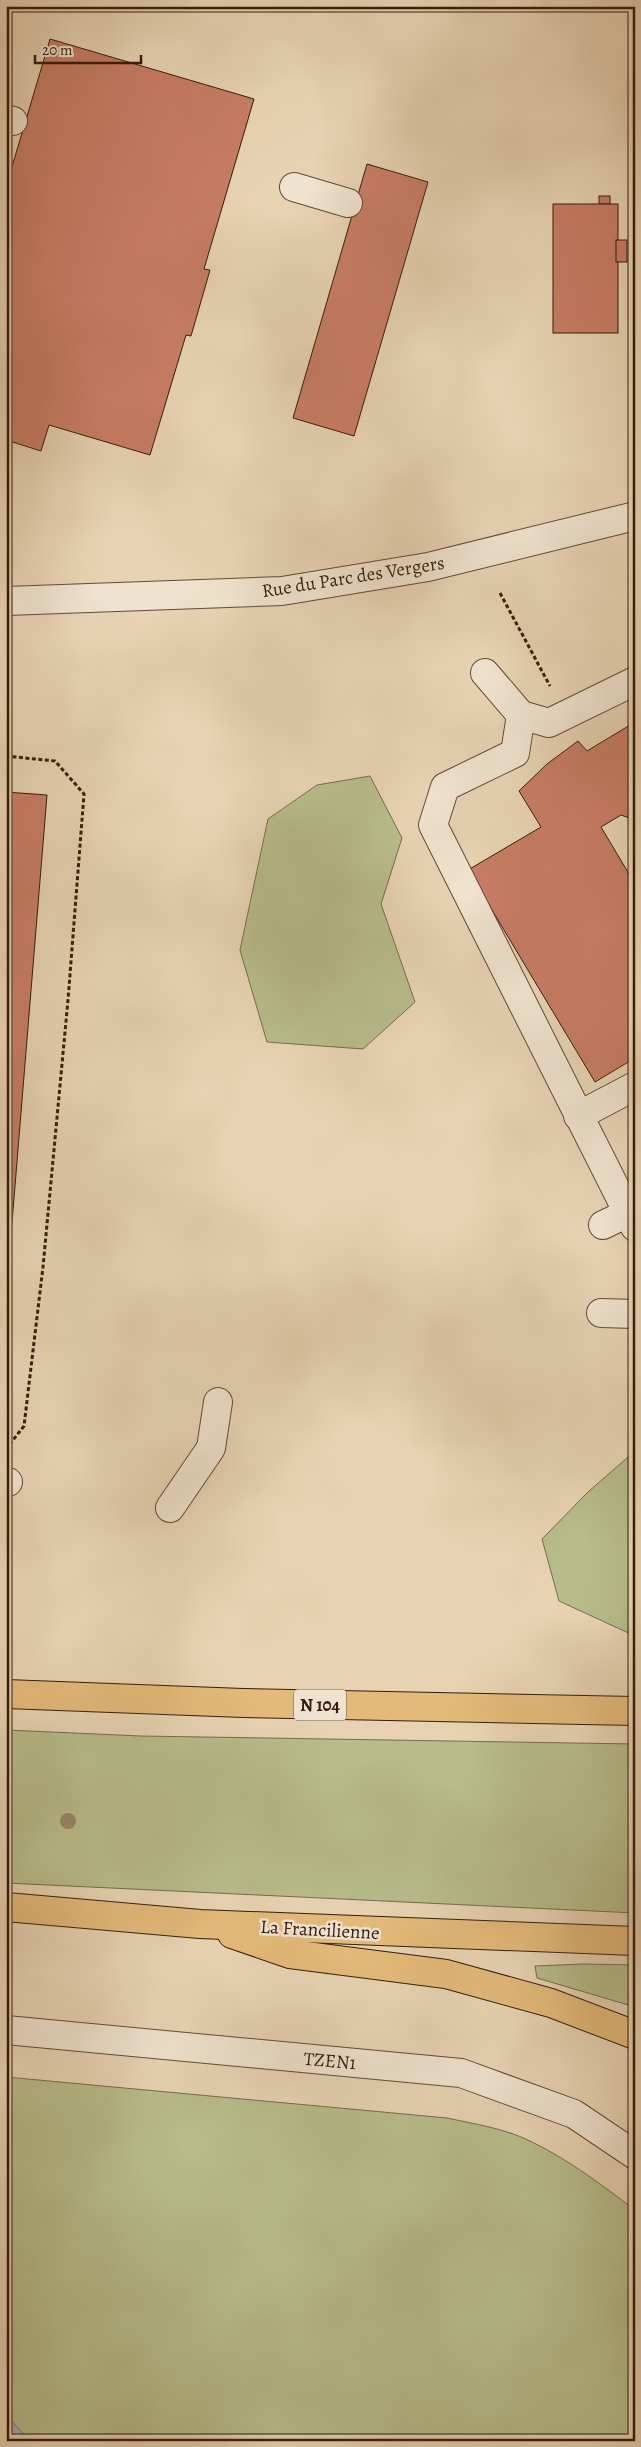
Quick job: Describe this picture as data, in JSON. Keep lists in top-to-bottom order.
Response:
{
  "streets": {
    "highway": ["N 104", "La Francilienne"],
    "street": ["Rue du Parc des Vergers", "TZEN1"]
  },
  "scale_bar": "20 m"
}
